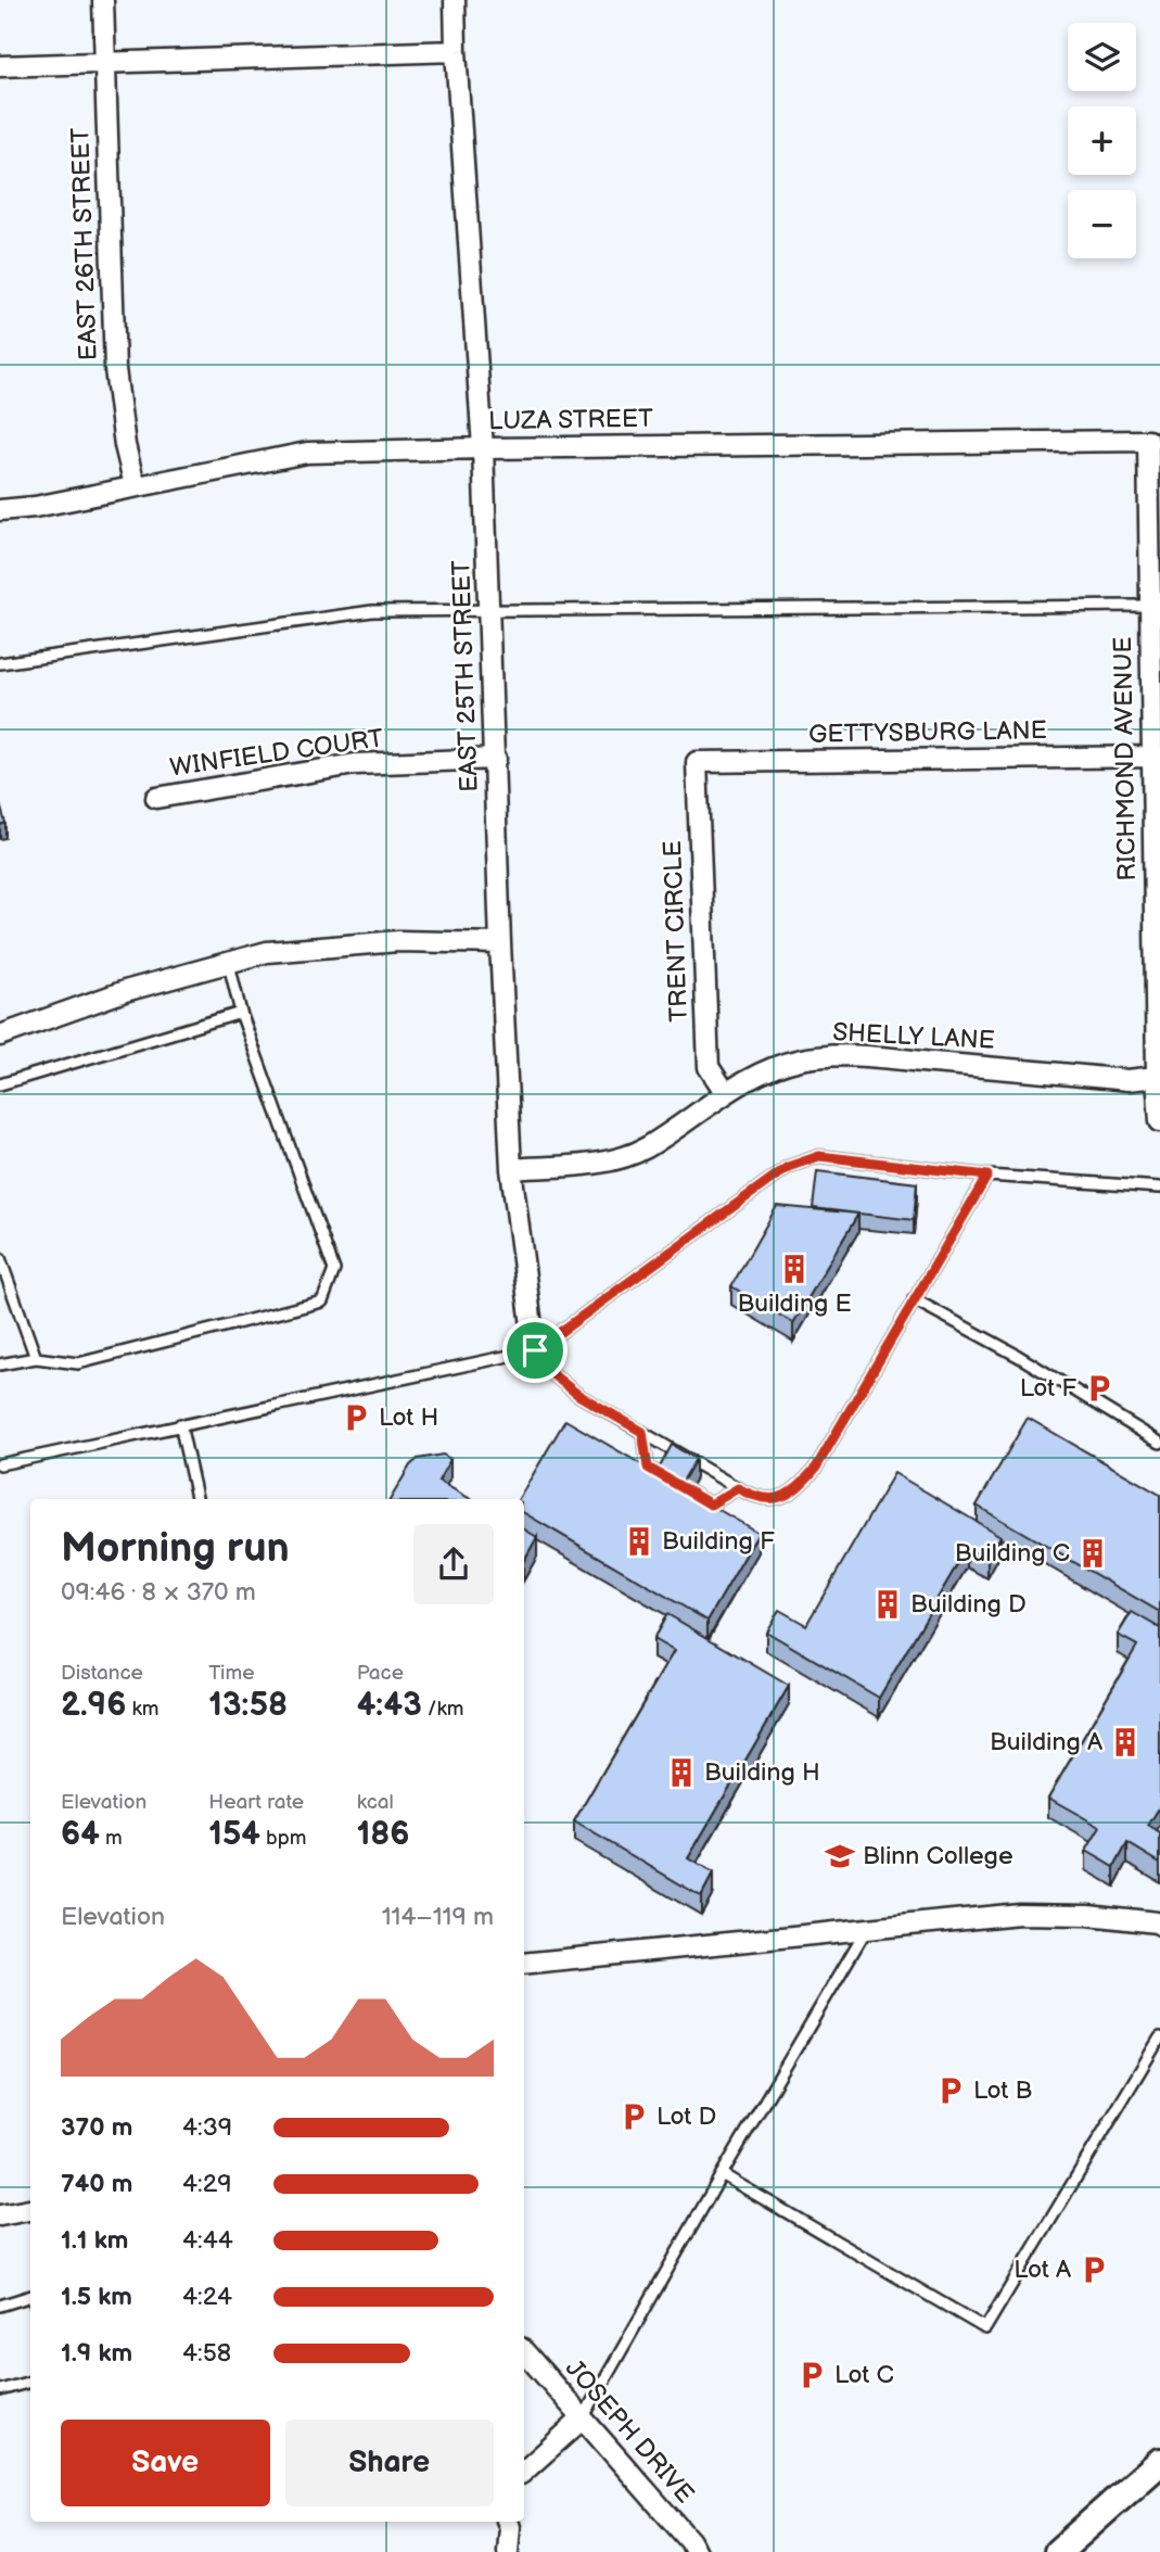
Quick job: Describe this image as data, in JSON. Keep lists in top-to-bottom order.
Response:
{
  "streets": {
    "street": [
      "EAST 26TH STREET",
      "LUZA STREET",
      "EAST 25TH STREET",
      "GETTYSBURG LANE",
      "WINFIELD COURT",
      "RICHMOND AVENUE",
      "TRENT CIRCLE",
      "SHELLY LANE",
      "JOSEPH DRIVE"
    ]
  },
  "crossings": [
    ["EAST 26TH STREET", "LUZA STREET"],
    ["LUZA STREET", "EAST 25TH STREET"],
    ["LUZA STREET", "RICHMOND AVENUE"],
    ["EAST 25TH STREET", "WINFIELD COURT"],
    ["EAST 25TH STREET", "SHELLY LANE"],
    ["GETTYSBURG LANE", "RICHMOND AVENUE"],
    ["GETTYSBURG LANE", "TRENT CIRCLE"],
    ["RICHMOND AVENUE", "SHELLY LANE"],
    ["TRENT CIRCLE", "SHELLY LANE"]
  ],
  "places": {
    "building": [
      "Building E",
      "Building F",
      "Building C",
      "Building D",
      "Building A",
      "Building H"
    ],
    "parking": [
      "Lot F",
      "Lot H",
      "Lot B",
      "Lot D",
      "Lot A",
      "Lot C"
    ],
    "school or university": ["Blinn College"]
  },
  "page": {
    "map_buttons": ["+", "−"],
    "heading": ["Morning run", "09:46 · 8 × 370 m"],
    "stats": [
      ["Distance", "2.96 km"],
      ["Time", "13:58"],
      ["Pace", "4:43 /km"],
      ["Elevation", "64 m"],
      ["Heart rate", "154 bpm"],
      ["kcal", "186"]
    ],
    "chart": ["Elevation", "114–119 m"],
    "list": [
      {
        "name": "370 m",
        "note": "4:39"
      },
      {
        "name": "740 m",
        "note": "4:29"
      },
      {
        "name": "1.1 km",
        "note": "4:44"
      },
      {
        "name": "1.5 km",
        "note": "4:24"
      },
      {
        "name": "1.9 km",
        "note": "4:58"
      }
    ],
    "buttons": ["Save", "Share"]
  }
}
